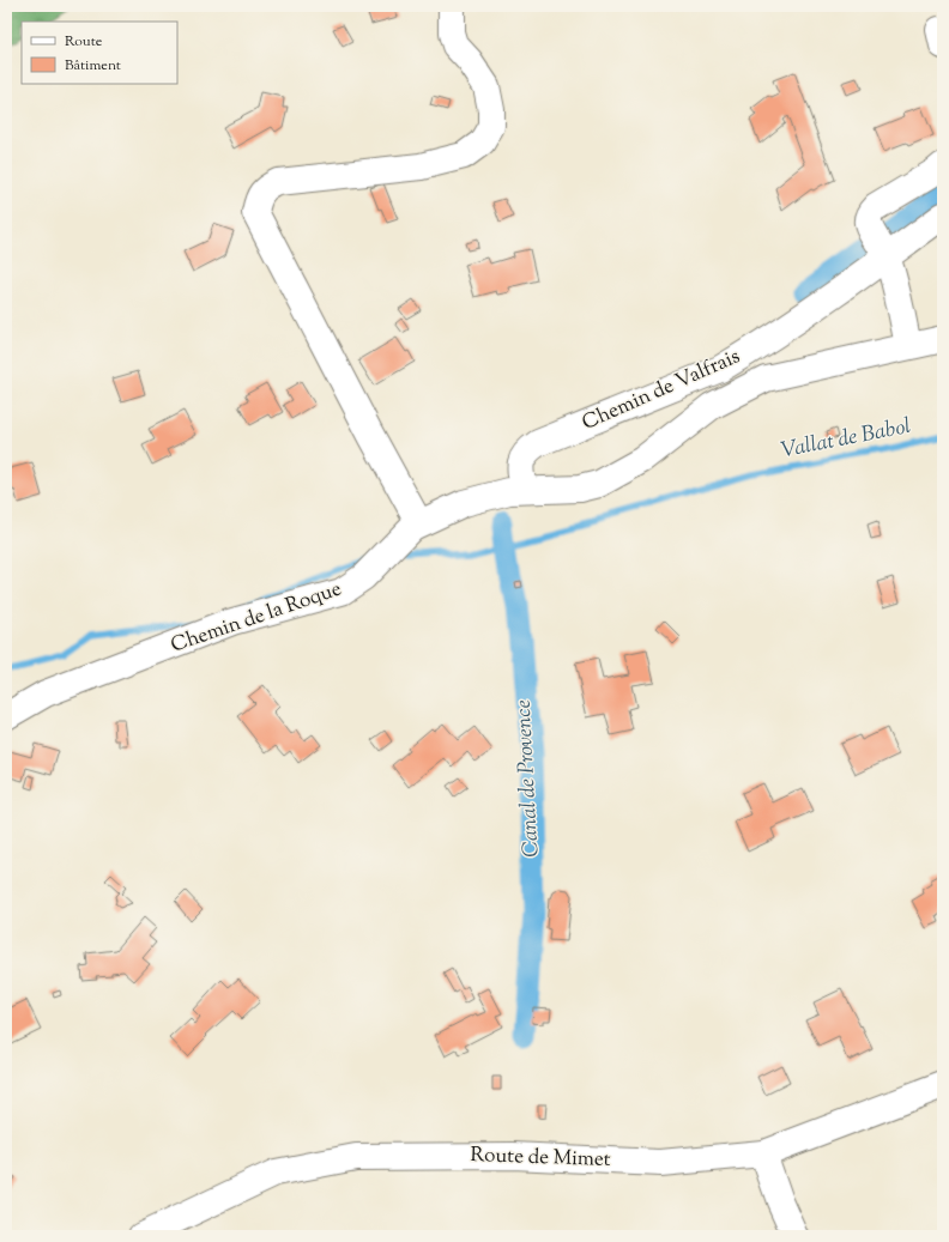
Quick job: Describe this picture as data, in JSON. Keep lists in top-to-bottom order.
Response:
{
  "streets": {
    "street": ["Chemin de Valfrais", "Chemin de la Roque", "Route de Mimet"]
  },
  "crossings": [
    ["Chemin de Valfrais", "Chemin de la Roque"]
  ],
  "water": ["Vallat de Babol", "Canal de Provence"],
  "legend": ["Route", "Bâtiment"]
}
